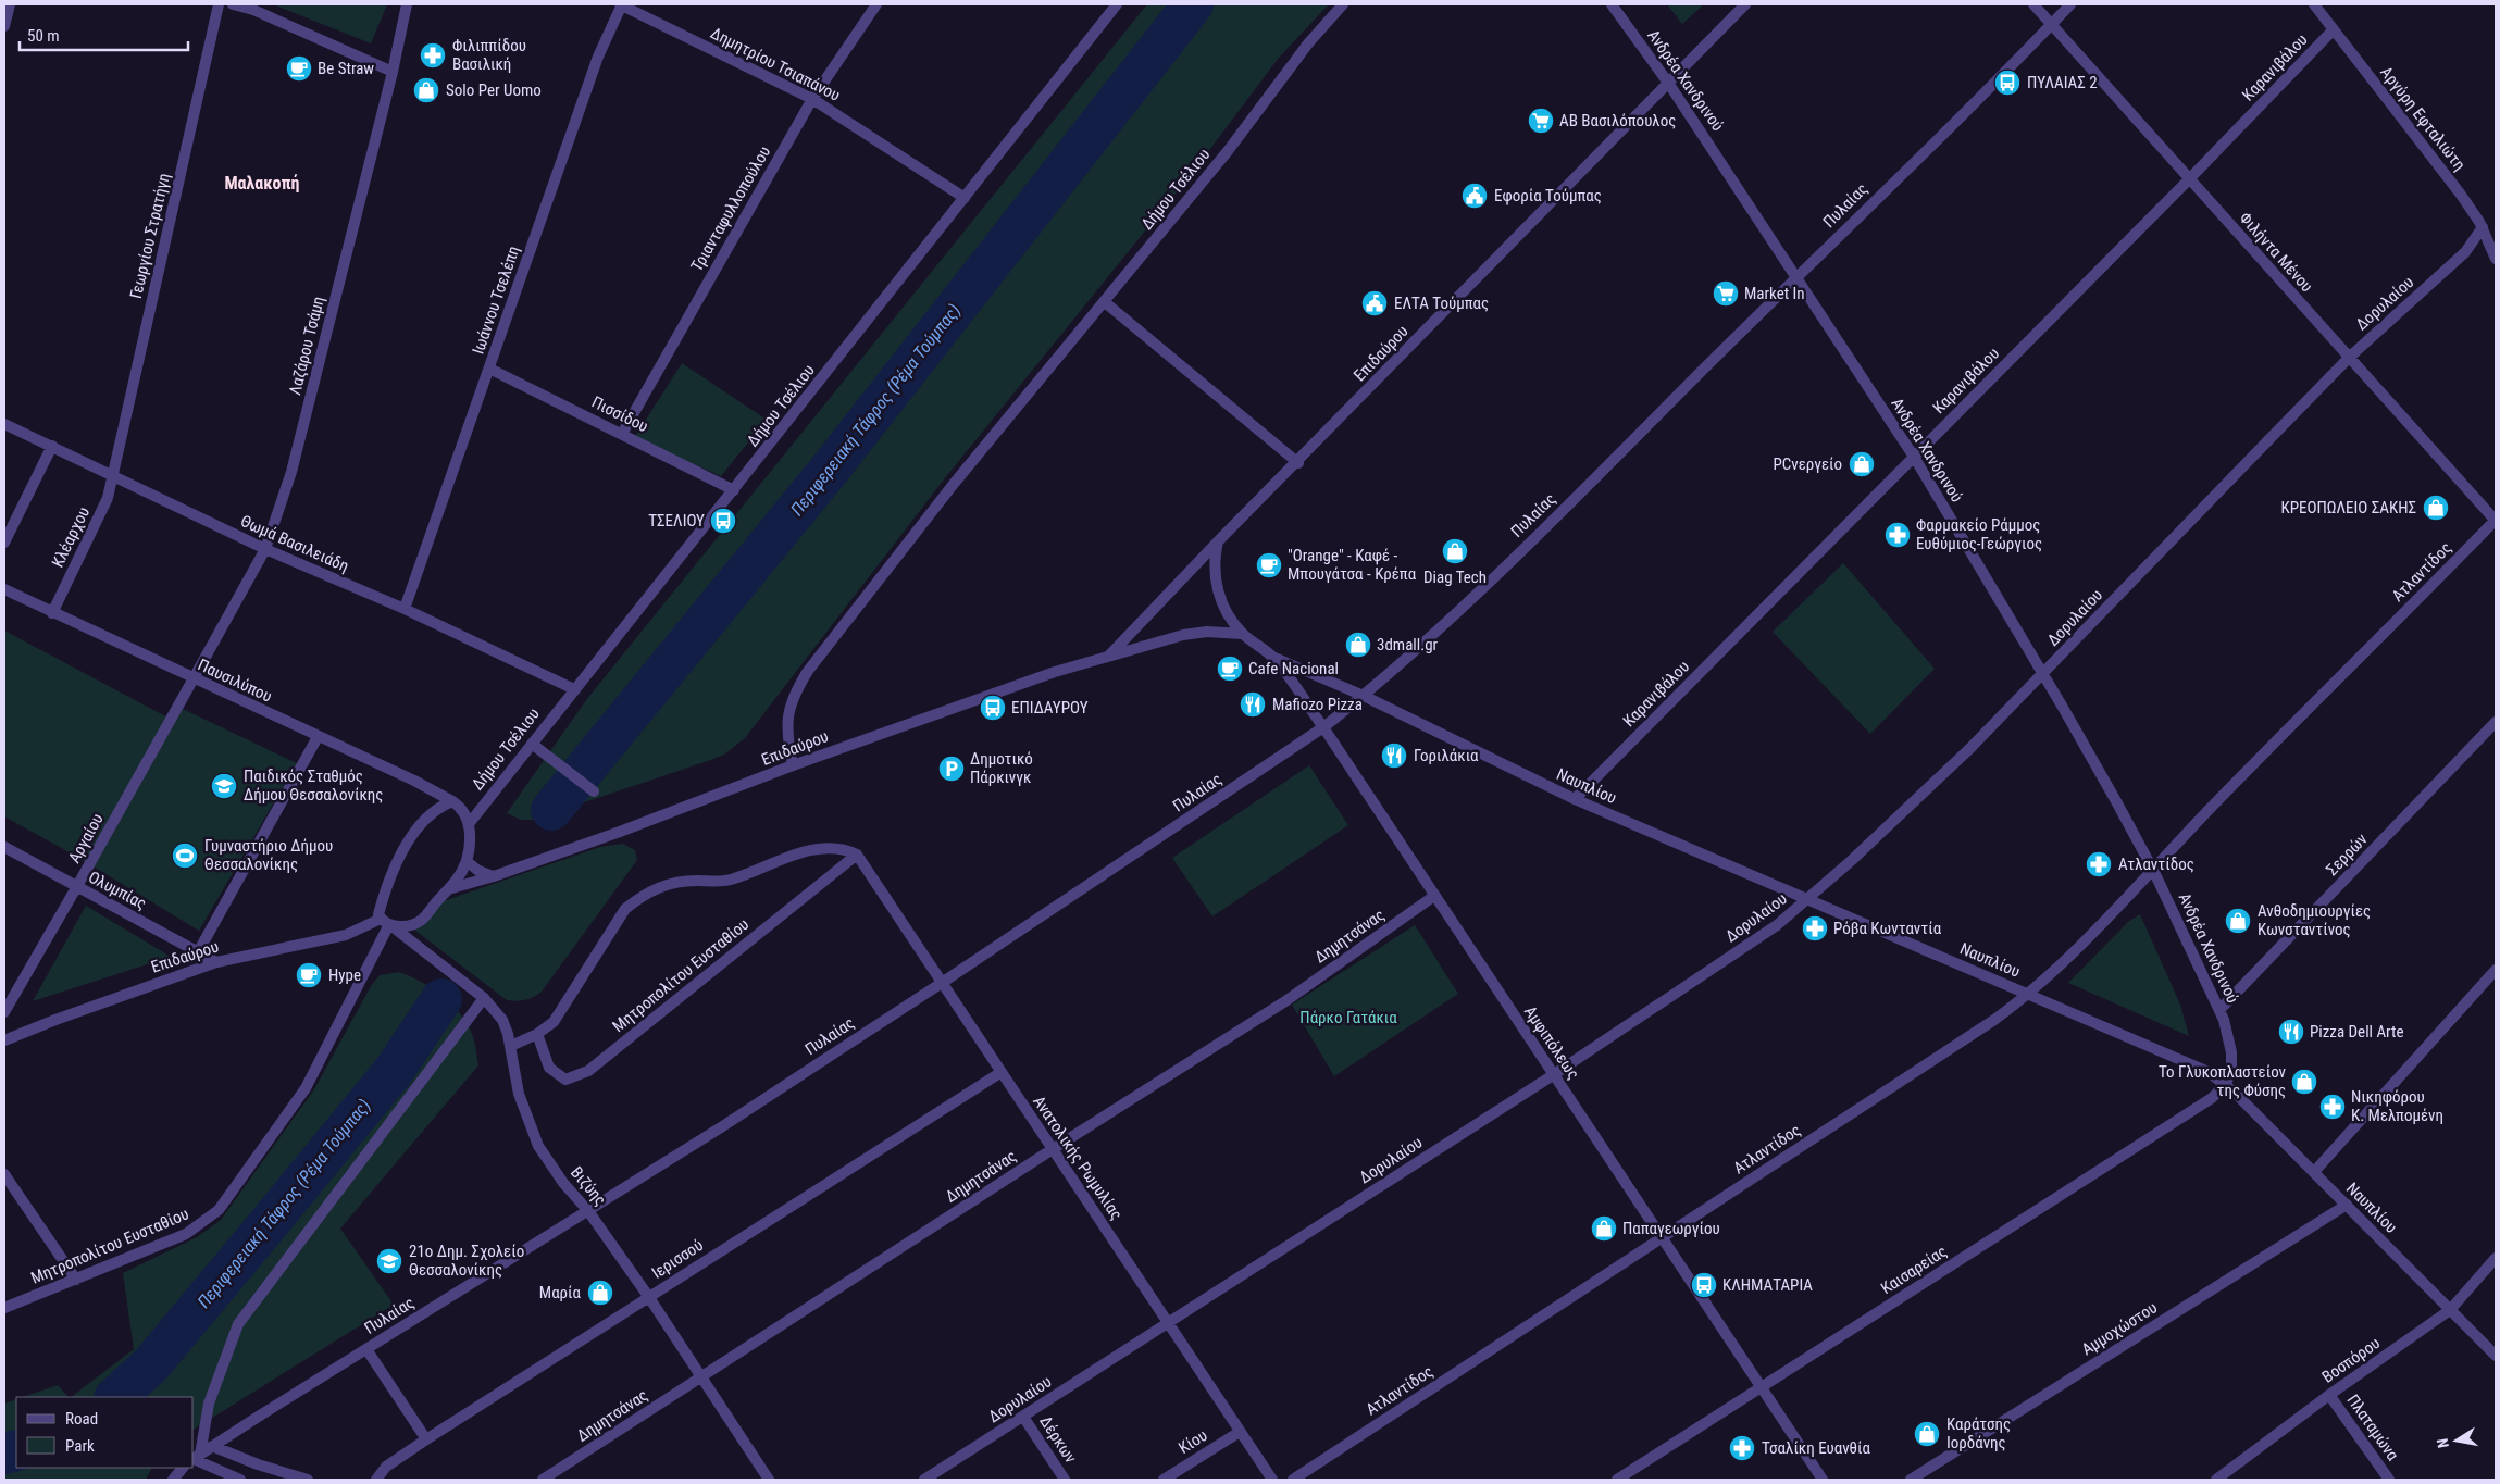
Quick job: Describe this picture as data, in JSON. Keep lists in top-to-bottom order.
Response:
{
  "streets": {
    "street": [
      "Δημητρίου Τσιαπάνου",
      "Καρανιβάλου",
      "Ανδρέα Χανδρινού",
      "Αργύρη Εφταλιώτη",
      "Δήμου Τσέλιου",
      "Πυλαίας",
      "Τριανταφυλλοπούλου",
      "Γεωργίου Στρατήγη",
      "Φιλήντα Μένου",
      "Ιωάννου Τσελέπη",
      "Δορυλαίου",
      "Λαζάρου Τσάμη",
      "Επιδαύρου",
      "Πισσίδου",
      "Κλέαρχου",
      "Θωμά Βασιλειάδη",
      "Ατλαντίδος",
      "Παυσιλύπου",
      "Ναυπλίου",
      "Αργαίου",
      "Σερρών",
      "Ολυμπίας",
      "Δημητσάνας",
      "Μητροπολίτου Ευσταθίου",
      "Αμφιπόλεως",
      "Ανατολικής Ρωμυλίας",
      "Βιζύης",
      "Ιερισσού",
      "Καισαρείας",
      "Αμμοχώστου",
      "Βοσπόρου",
      "Πλαταμώνα",
      "Δέρκων",
      "Κίου"
    ]
  },
  "crossings": [
    ["Δημητρίου Τσιαπάνου", "Δήμου Τσέλιου"],
    ["Δημητρίου Τσιαπάνου", "Τριανταφυλλοπούλου"],
    ["Δημητρίου Τσιαπάνου", "Ιωάννου Τσελέπη"],
    ["Καρανιβάλου", "Ανδρέα Χανδρινού"],
    ["Καρανιβάλου", "Αργύρη Εφταλιώτη"],
    ["Καρανιβάλου", "Φιλήντα Μένου"],
    ["Καρανιβάλου", "Ναυπλίου"],
    ["Ανδρέα Χανδρινού", "Πυλαίας"],
    ["Ανδρέα Χανδρινού", "Δορυλαίου"],
    ["Ανδρέα Χανδρινού", "Επιδαύρου"],
    ["Ανδρέα Χανδρινού", "Ατλαντίδος"],
    ["Ανδρέα Χανδρινού", "Ναυπλίου"],
    ["Ανδρέα Χανδρινού", "Σερρών"],
    ["Ανδρέα Χανδρινού", "Καισαρείας"],
    ["Αργύρη Εφταλιώτη", "Δορυλαίου"],
    ["Δήμου Τσέλιου", "Επιδαύρου"],
    ["Δήμου Τσέλιου", "Πισσίδου"],
    ["Δήμου Τσέλιου", "Θωμά Βασιλειάδη"],
    ["Πυλαίας", "Φιλήντα Μένου"],
    ["Πυλαίας", "Ναυπλίου"],
    ["Πυλαίας", "Αμφιπόλεως"],
    ["Πυλαίας", "Ανατολικής Ρωμυλίας"],
    ["Πυλαίας", "Βιζύης"],
    ["Τριανταφυλλοπούλου", "Πισσίδου"],
    ["Γεωργίου Στρατήγη", "Κλέαρχου"],
    ["Γεωργίου Στρατήγη", "Θωμά Βασιλειάδη"],
    ["Φιλήντα Μένου", "Δορυλαίου"],
    ["Φιλήντα Μένου", "Ατλαντίδος"],
    ["Ιωάννου Τσελέπη", "Πισσίδου"],
    ["Ιωάννου Τσελέπη", "Θωμά Βασιλειάδη"],
    ["Δορυλαίου", "Ναυπλίου"],
    ["Δορυλαίου", "Αμφιπόλεως"],
    ["Δορυλαίου", "Ανατολικής Ρωμυλίας"],
    ["Δορυλαίου", "Δέρκων"],
    ["Λαζάρου Τσάμη", "Θωμά Βασιλειάδη"],
    ["Λαζάρου Τσάμη", "Παυσιλύπου"],
    ["Λαζάρου Τσάμη", "Αργαίου"],
    ["Επιδαύρου", "Ολυμπίας"],
    ["Επιδαύρου", "Μητροπολίτου Ευσταθίου"],
    ["Επιδαύρου", "Αμφιπόλεως"],
    ["Επιδαύρου", "Βιζύης"],
    ["Κλέαρχου", "Θωμά Βασιλειάδη"],
    ["Κλέαρχου", "Παυσιλύπου"],
    ["Ατλαντίδος", "Ναυπλίου"],
    ["Ατλαντίδος", "Αμφιπόλεως"],
    ["Παυσιλύπου", "Αργαίου"],
    ["Παυσιλύπου", "Μητροπολίτου Ευσταθίου"],
    ["Ναυπλίου", "Αμφιπόλεως"],
    ["Ναυπλίου", "Καισαρείας"],
    ["Ναυπλίου", "Αμμοχώστου"],
    ["Ναυπλίου", "Βοσπόρου"],
    ["Αργαίου", "Ολυμπίας"],
    ["Δημητσάνας", "Αμφιπόλεως"],
    ["Δημητσάνας", "Ανατολικής Ρωμυλίας"],
    ["Δημητσάνας", "Βιζύης"],
    ["Μητροπολίτου Ευσταθίου", "Ανατολικής Ρωμυλίας"],
    ["Μητροπολίτου Ευσταθίου", "Βιζύης"],
    ["Αμφιπόλεως", "Καισαρείας"],
    ["Ανατολικής Ρωμυλίας", "Ιερισσού"],
    ["Ανατολικής Ρωμυλίας", "Κίου"],
    ["Βιζύης", "Ιερισσού"],
    ["Βοσπόρου", "Πλαταμώνα"]
  ],
  "districts": ["Μαλακοπή"],
  "water": ["Περιφερειακή Τάφρος (Ρέμα Τούμπας)"],
  "parks": ["Πάρκο Γατάκια"],
  "places": {
    "pharmacy": [
      "Φιλιππίδου Βασιλική",
      "Φαρμακείο Ράμμος Ευθύμιος-Γεώργιος",
      "Ατλαντίδος",
      "Ρόβα Κωνταντία",
      "Νικηφόρου Κ. Μελπομένη",
      "Τσαλίκη Ευανθία"
    ],
    "cafe": [
      "Be Straw",
      "\"Orange\" - Καφέ - Μπουγάτσα - Κρέπα",
      "Cafe Nacional",
      "Hype"
    ],
    "bus stop": [
      "ΠΥΛΑΙΑΣ 2",
      "ΤΣΕΛΙΟΥ",
      "ΕΠΙΔΑΥΡΟΥ",
      "ΚΛΗΜΑΤΑΡΙΑ"
    ],
    "shop": [
      "Solo Per Uomo",
      "PCνεργείο",
      "ΚΡΕΟΠΩΛΕΙΟ ΣΑΚΗΣ",
      "Diag Tech",
      "3dmall.gr",
      "Ανθοδημιουργίες Κωνσταντίνος",
      "Το Γλυκοπλαστείον της Φύσης",
      "Παπαγεωργίου",
      "Μαρία",
      "Καράτσης Ιορδάνης"
    ],
    "supermarket": ["ΑΒ Βασιλόπουλος", "Market In"],
    "public building": ["Εφορία Τούμπας", "ΕΛΤΑ Τούμπας"],
    "restaurant": ["Mafiozo Pizza", "Γοριλάκια", "Pizza Dell Arte"],
    "parking": ["Δημοτικό Πάρκινγκ"],
    "school or university": ["Παιδικός Σταθμός Δήμου Θεσσαλονίκης", "21ο Δημ. Σχολείο Θεσσαλονίκης"],
    "sports": ["Γυμναστήριο Δήμου Θεσσαλονίκης"]
  },
  "legend": ["Road", "Park"],
  "scale_bar": "50 m",
  "north": "left"
}
